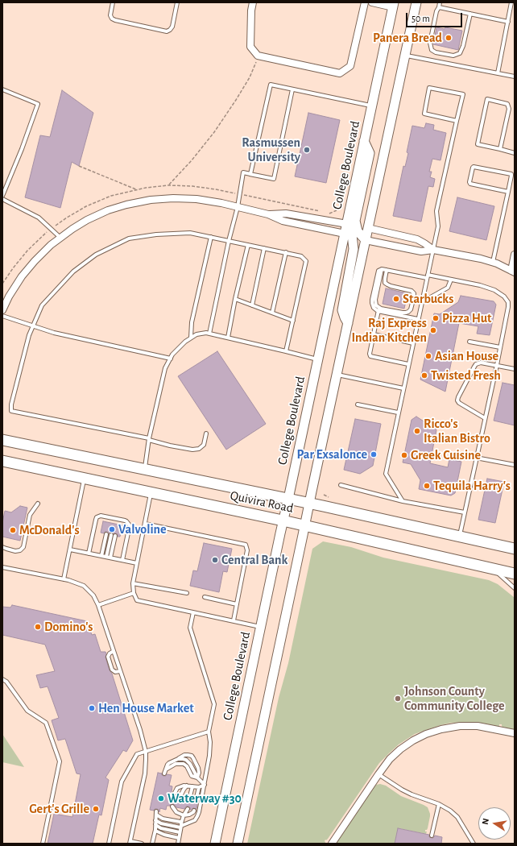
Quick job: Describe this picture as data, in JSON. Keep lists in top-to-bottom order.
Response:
{
  "streets": {
    "main road": ["College Boulevard", "Quivira Road"]
  },
  "crossings": [
    ["College Boulevard", "Quivira Road"]
  ],
  "places": [
    "Panera Bread",
    "Rasmussen University",
    "Starbucks",
    "Pizza Hut",
    "Raj Express Indian Kitchen",
    "Asian House",
    "Twisted Fresh",
    "Ricco's Italian Bistro",
    "Par Exsalonce",
    "Greek Cuisine",
    "Tequila Harry's",
    "Valvoline",
    "McDonald's",
    "Central Bank",
    "Domino's",
    "Johnson County Community College",
    "Hen House Market",
    "Waterway #30",
    "Gert's Grille"
  ],
  "scale_bar": "50 m",
  "north": "left"
}
